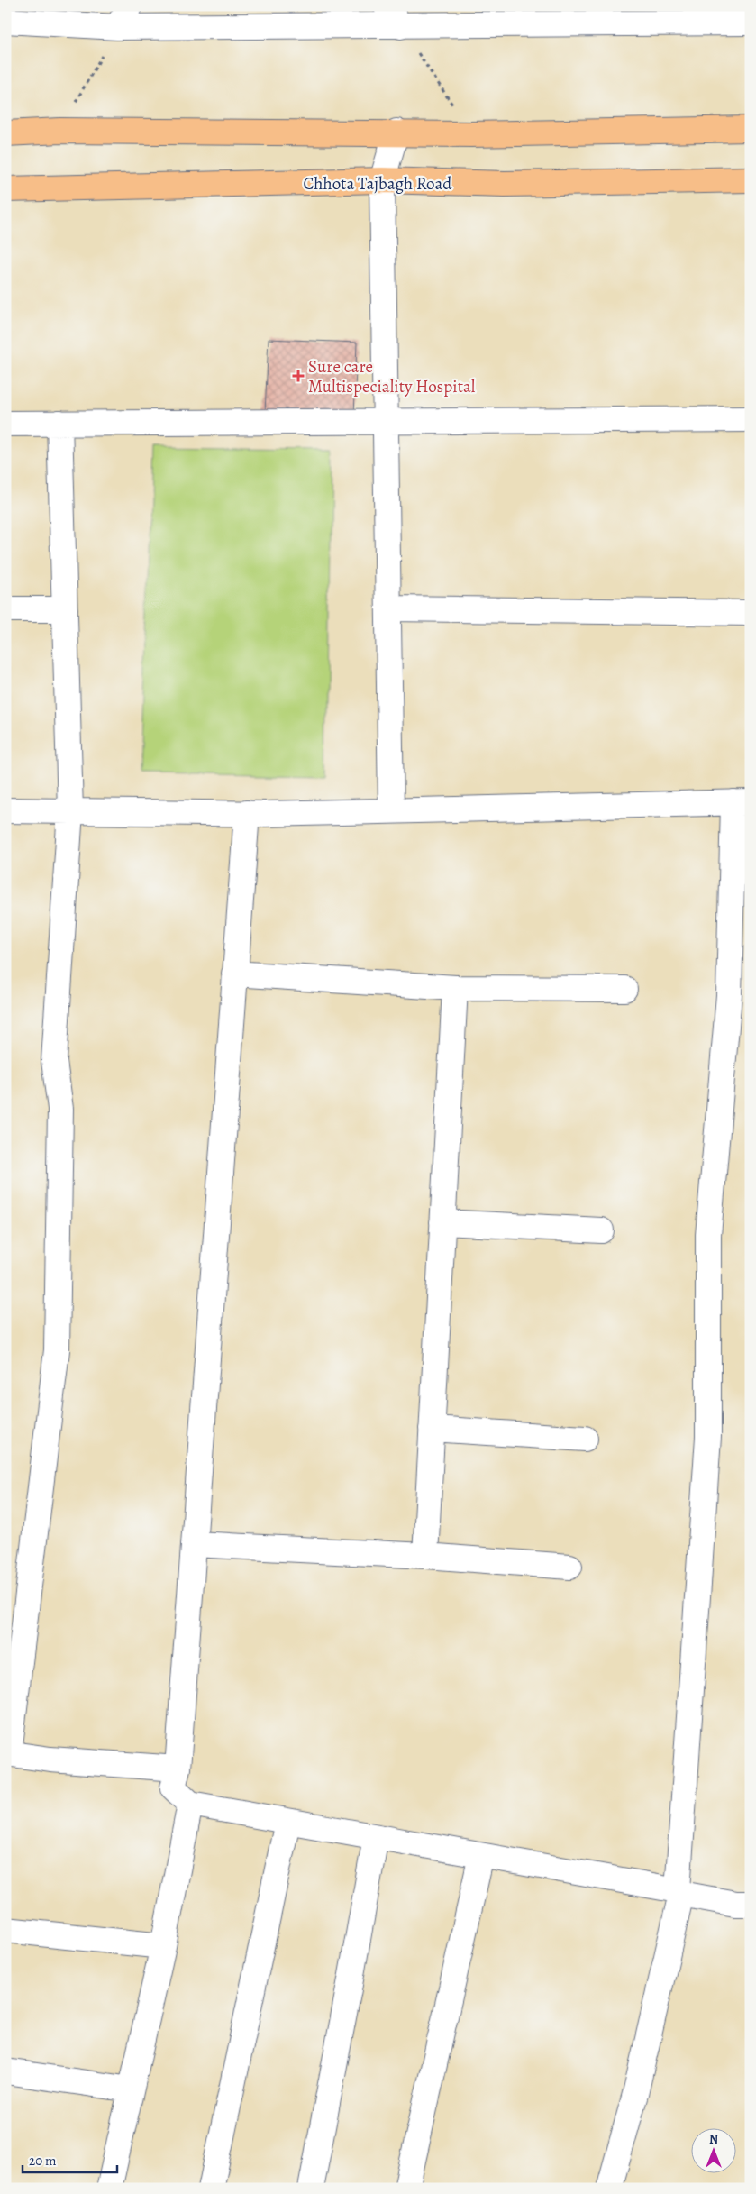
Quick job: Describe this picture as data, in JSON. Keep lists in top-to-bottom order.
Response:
{
  "streets": {
    "main road": ["Chhota Tajbagh Road"]
  },
  "places": {
    "health": ["Sure care Multispeciality Hospital"]
  },
  "scale_bar": "20 m",
  "north": "top"
}
